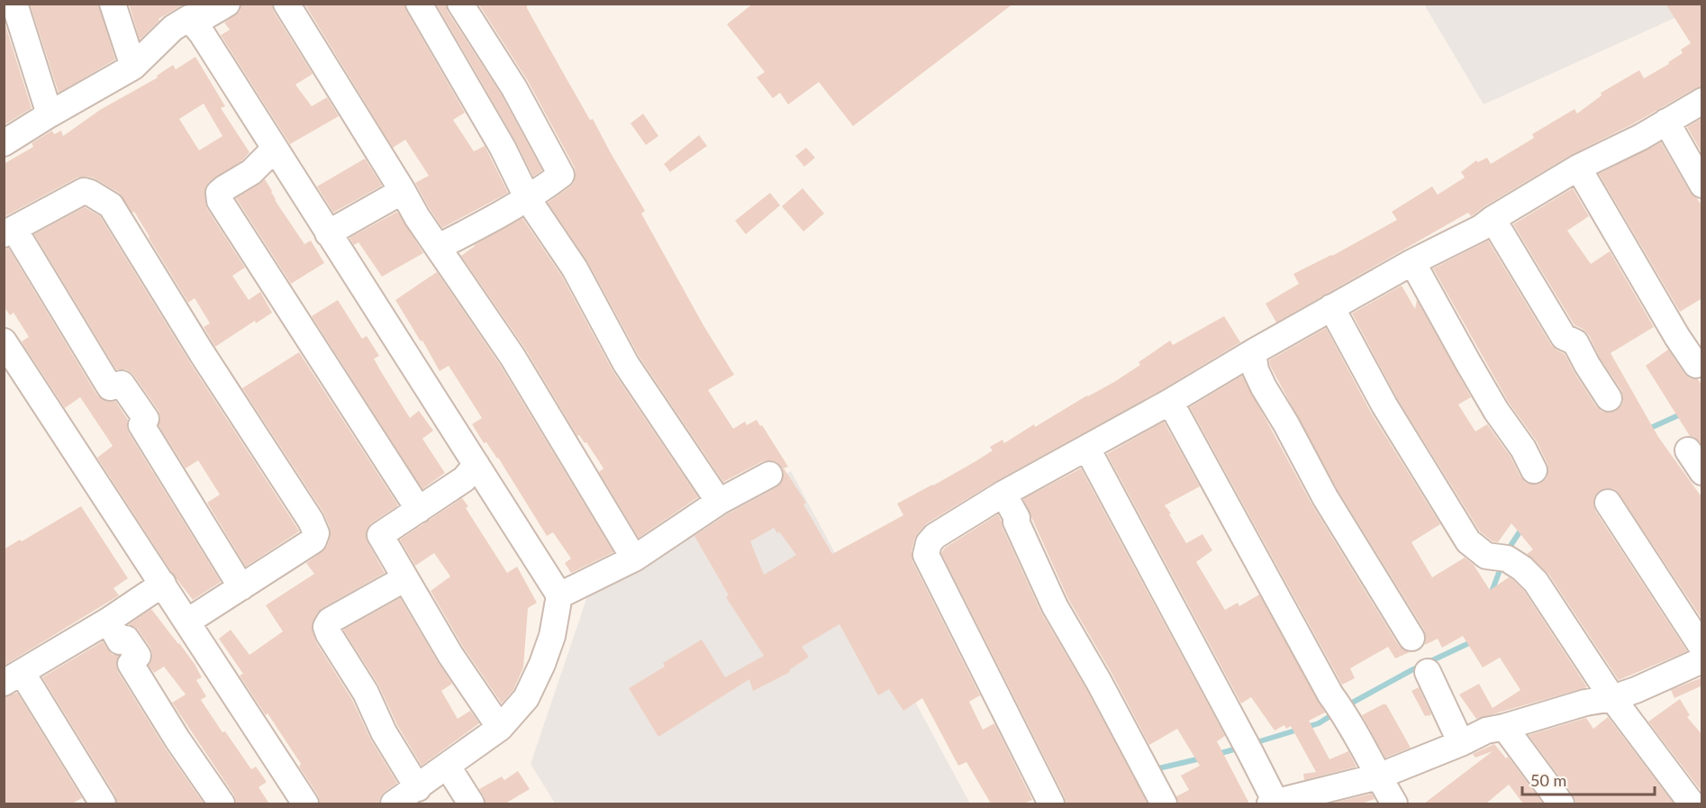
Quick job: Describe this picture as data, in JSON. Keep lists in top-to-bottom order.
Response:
{
  "scale_bar": "50 m"
}
